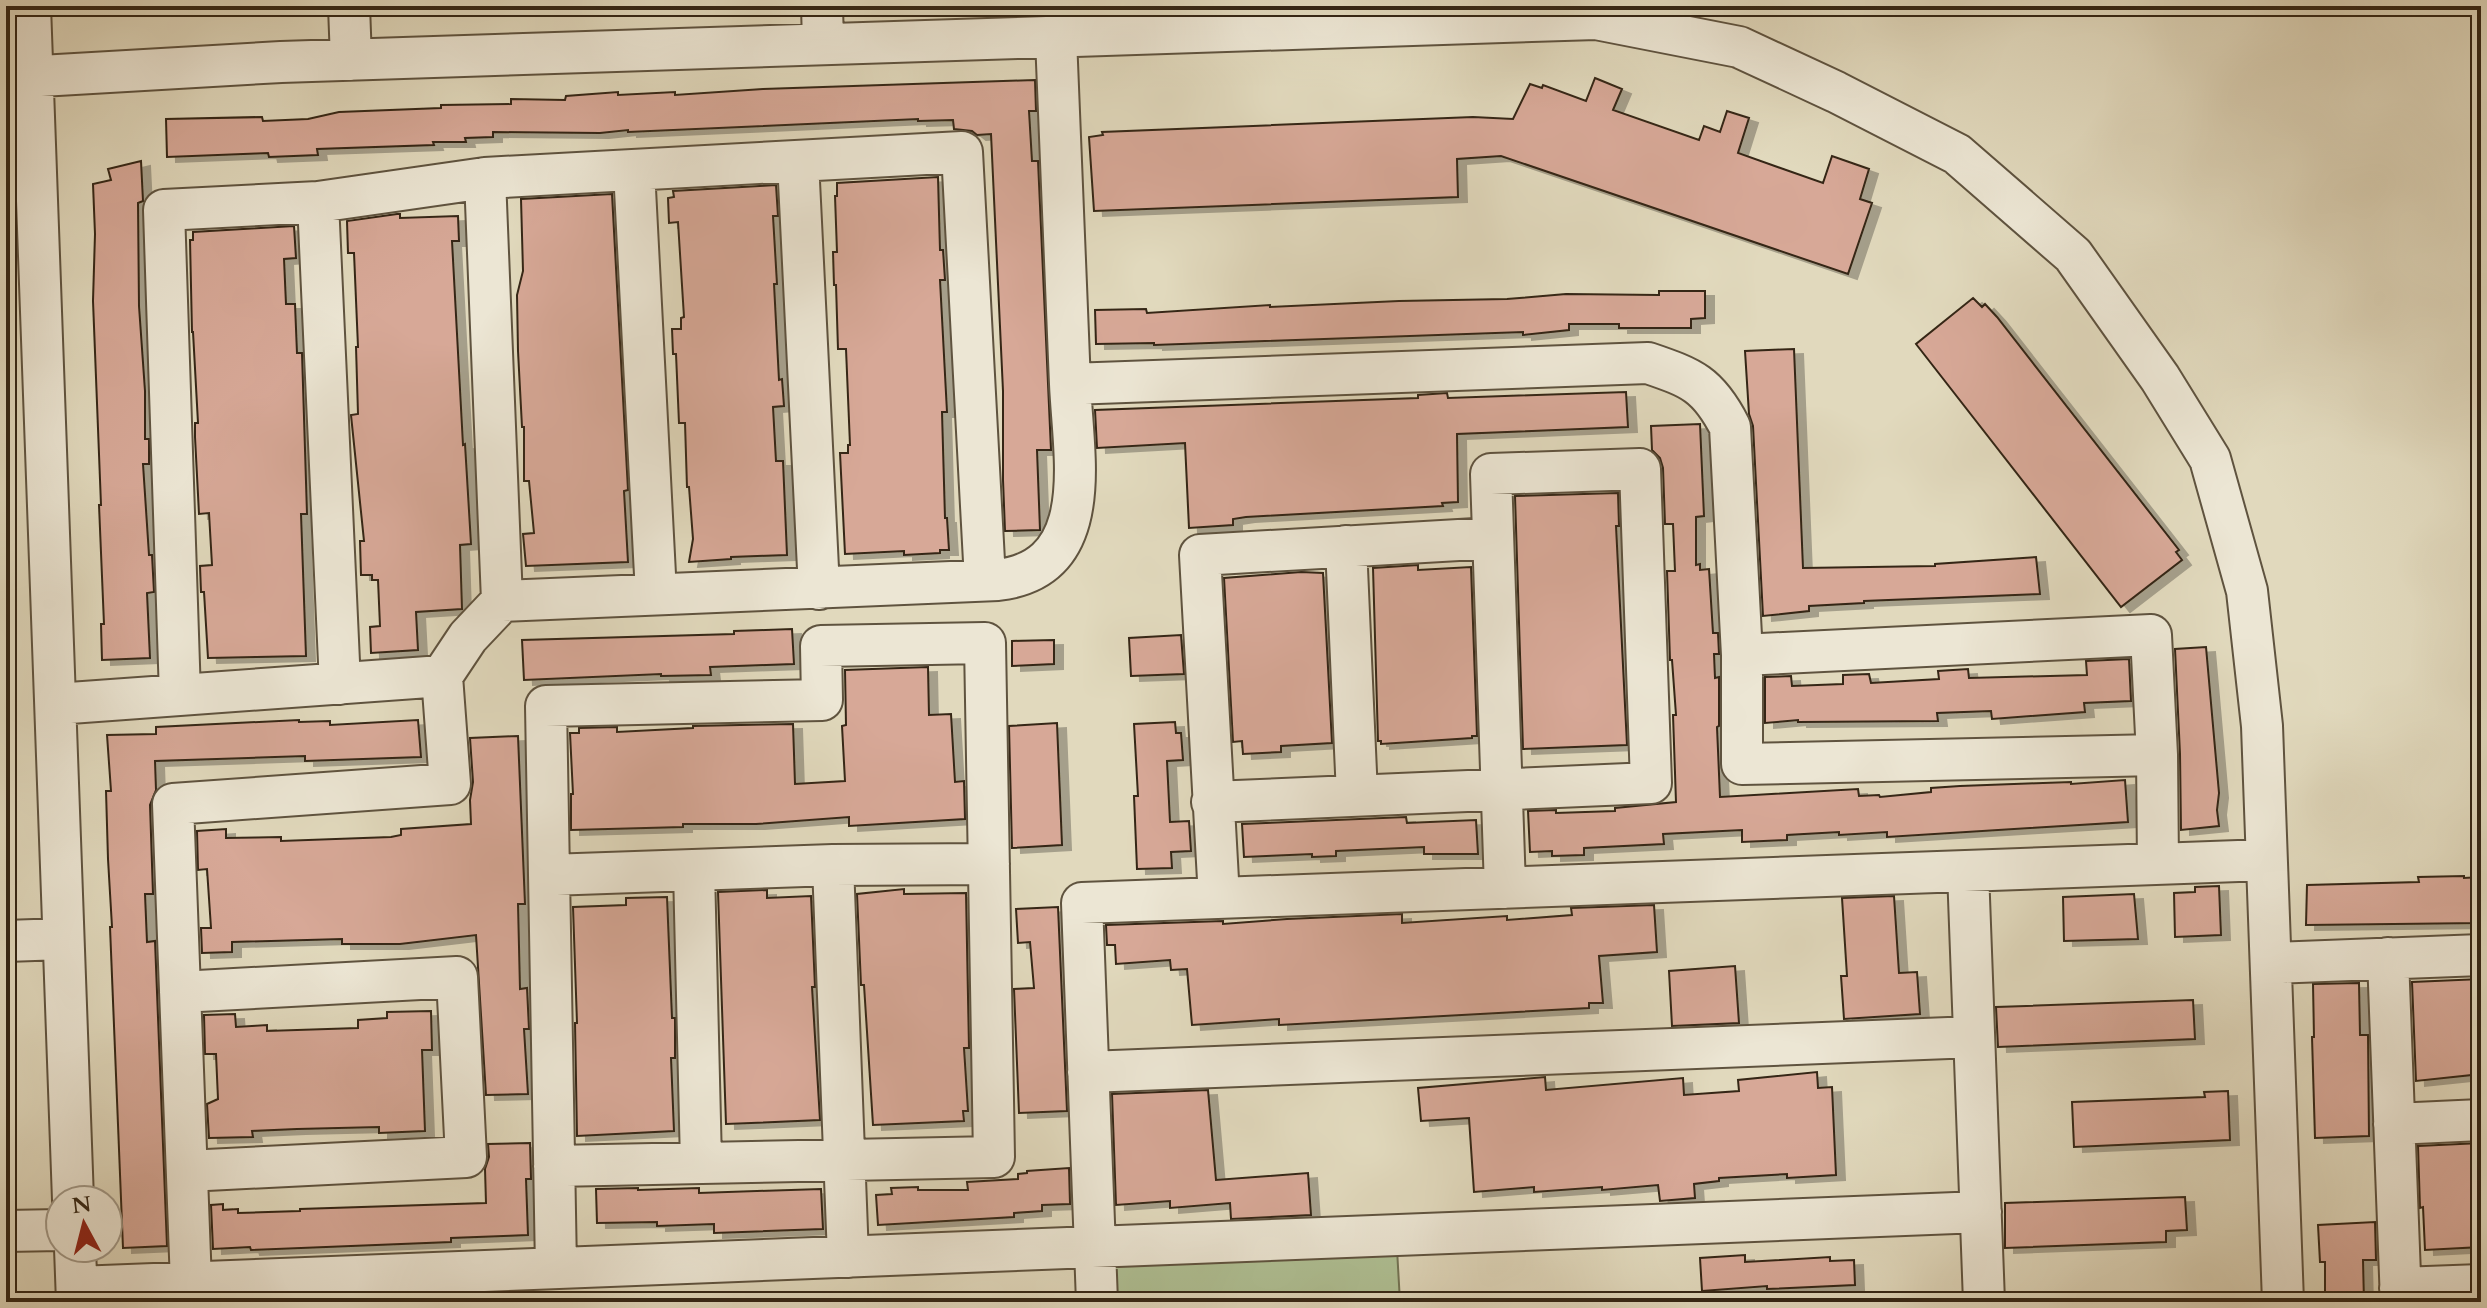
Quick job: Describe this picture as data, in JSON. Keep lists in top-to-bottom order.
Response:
{
  "north": "top"
}
